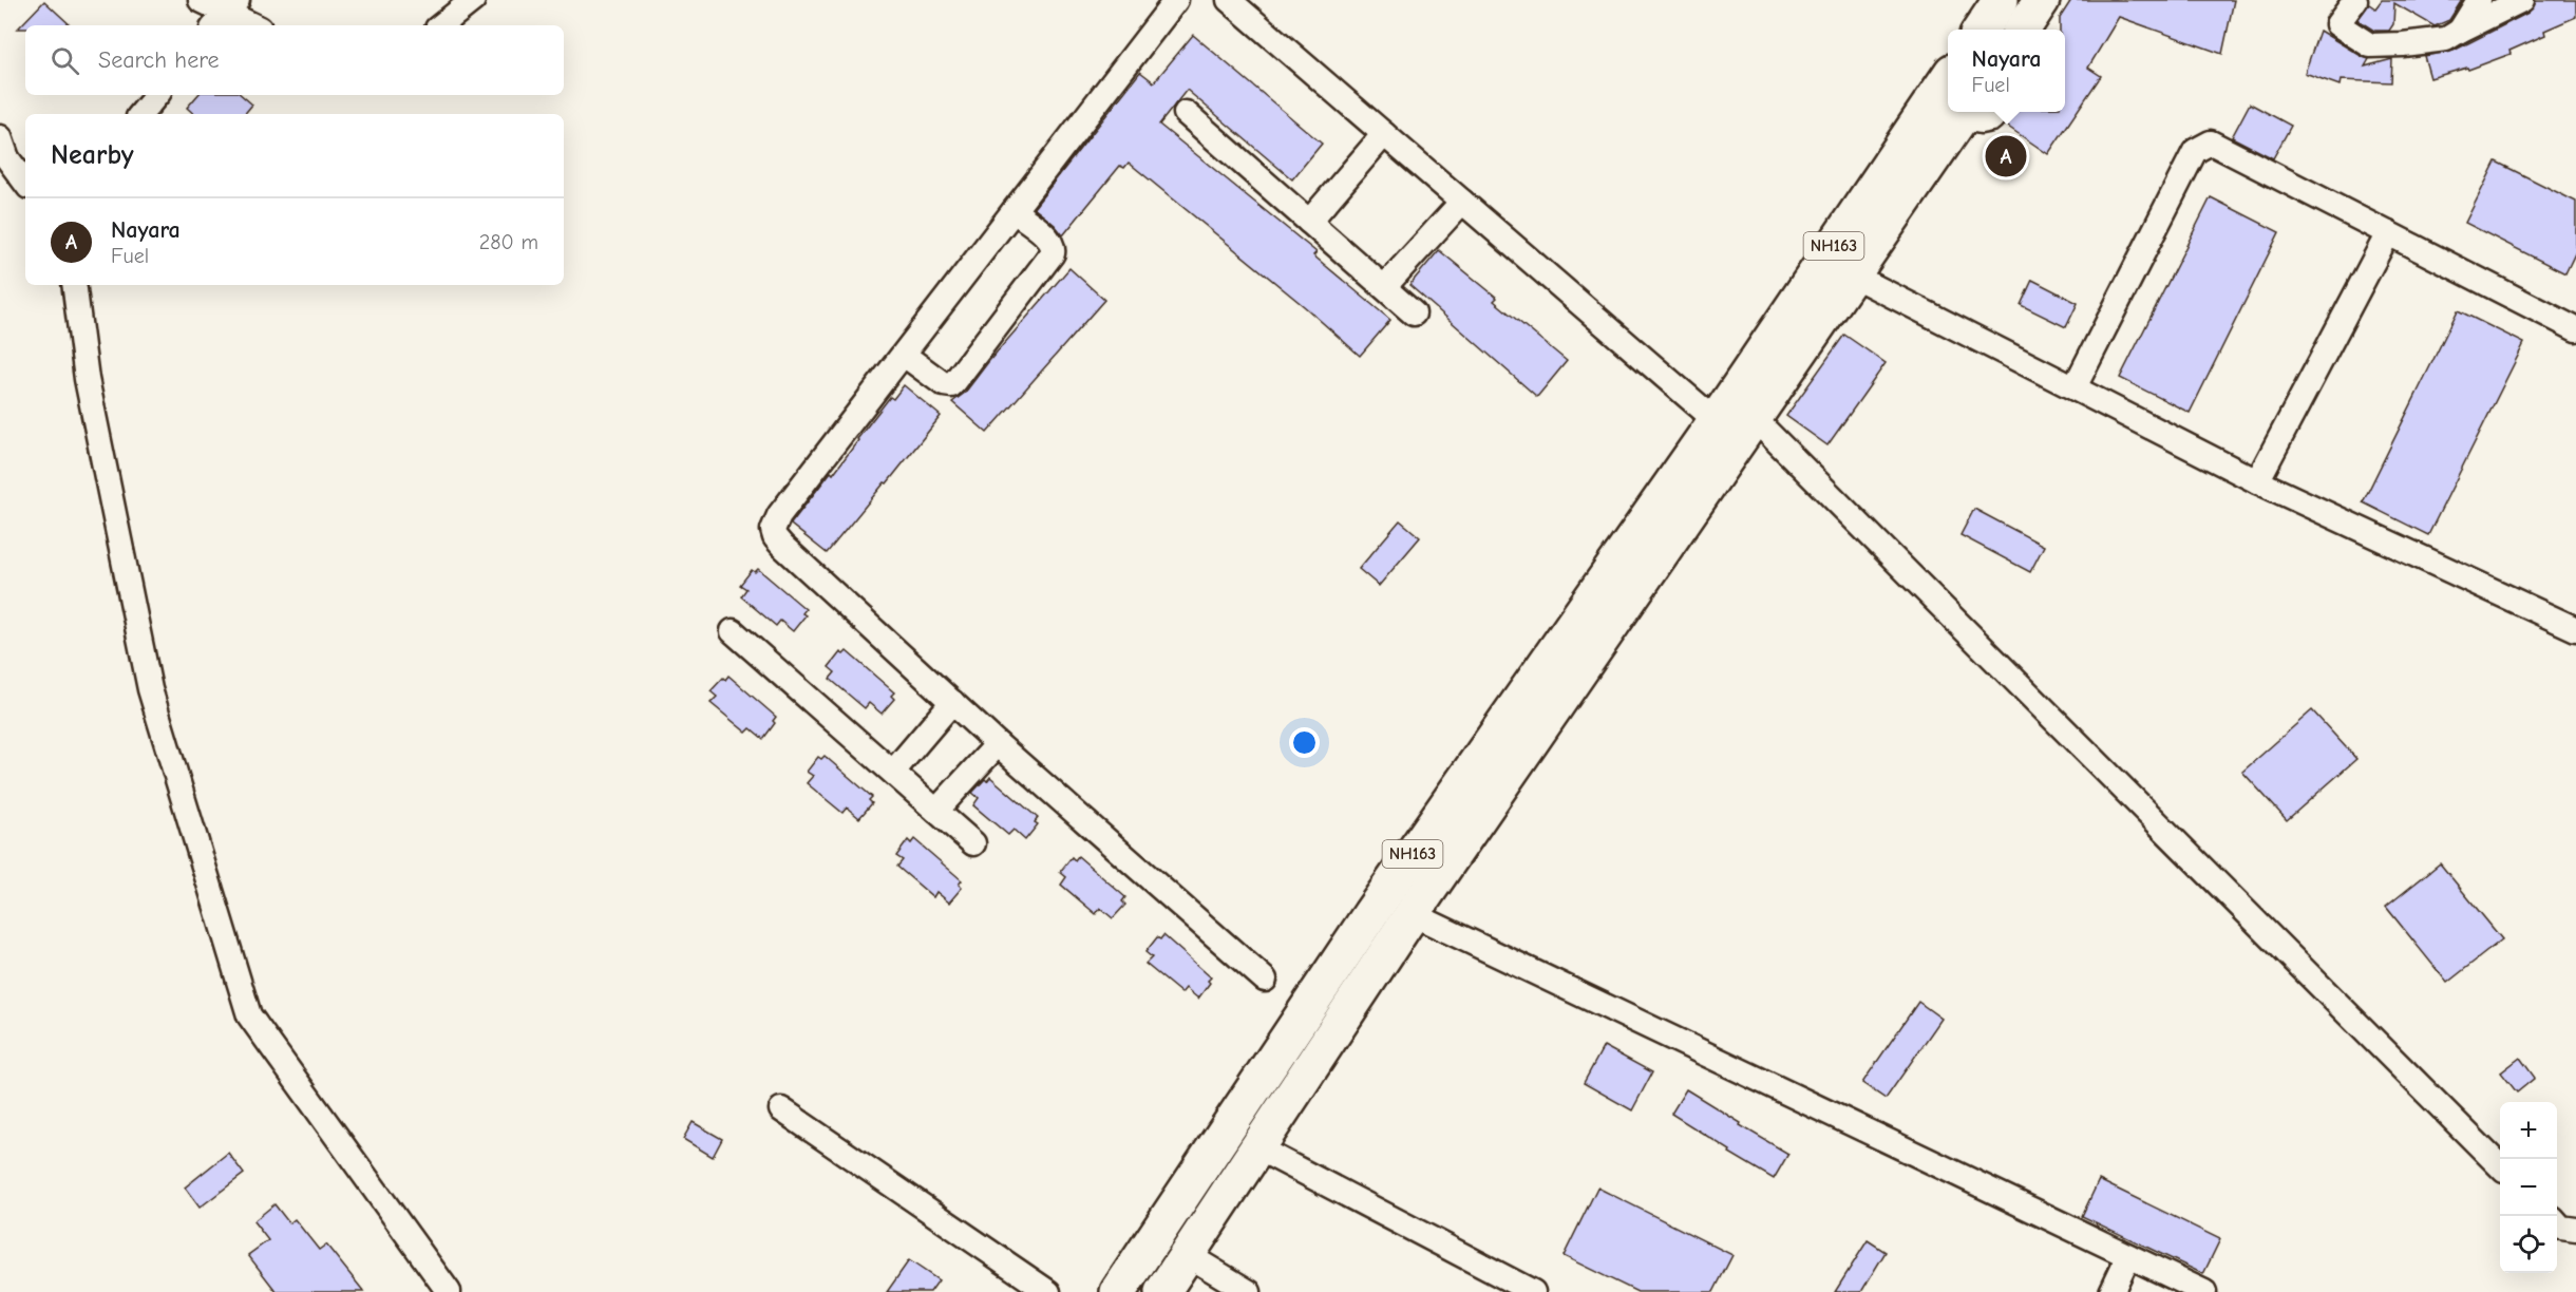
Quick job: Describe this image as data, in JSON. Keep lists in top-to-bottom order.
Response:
{
  "streets": {
    "highway": ["NH163"]
  },
  "page": {
    "search": "Search here",
    "popup": ["Nayara", "Fuel"],
    "heading": "Nearby",
    "pins": "A",
    "list": [
      {
        "mark": "A",
        "name": "Nayara",
        "note": "Fuel",
        "value": "280 m"
      }
    ],
    "map_buttons": ["+", "−"]
  }
}
